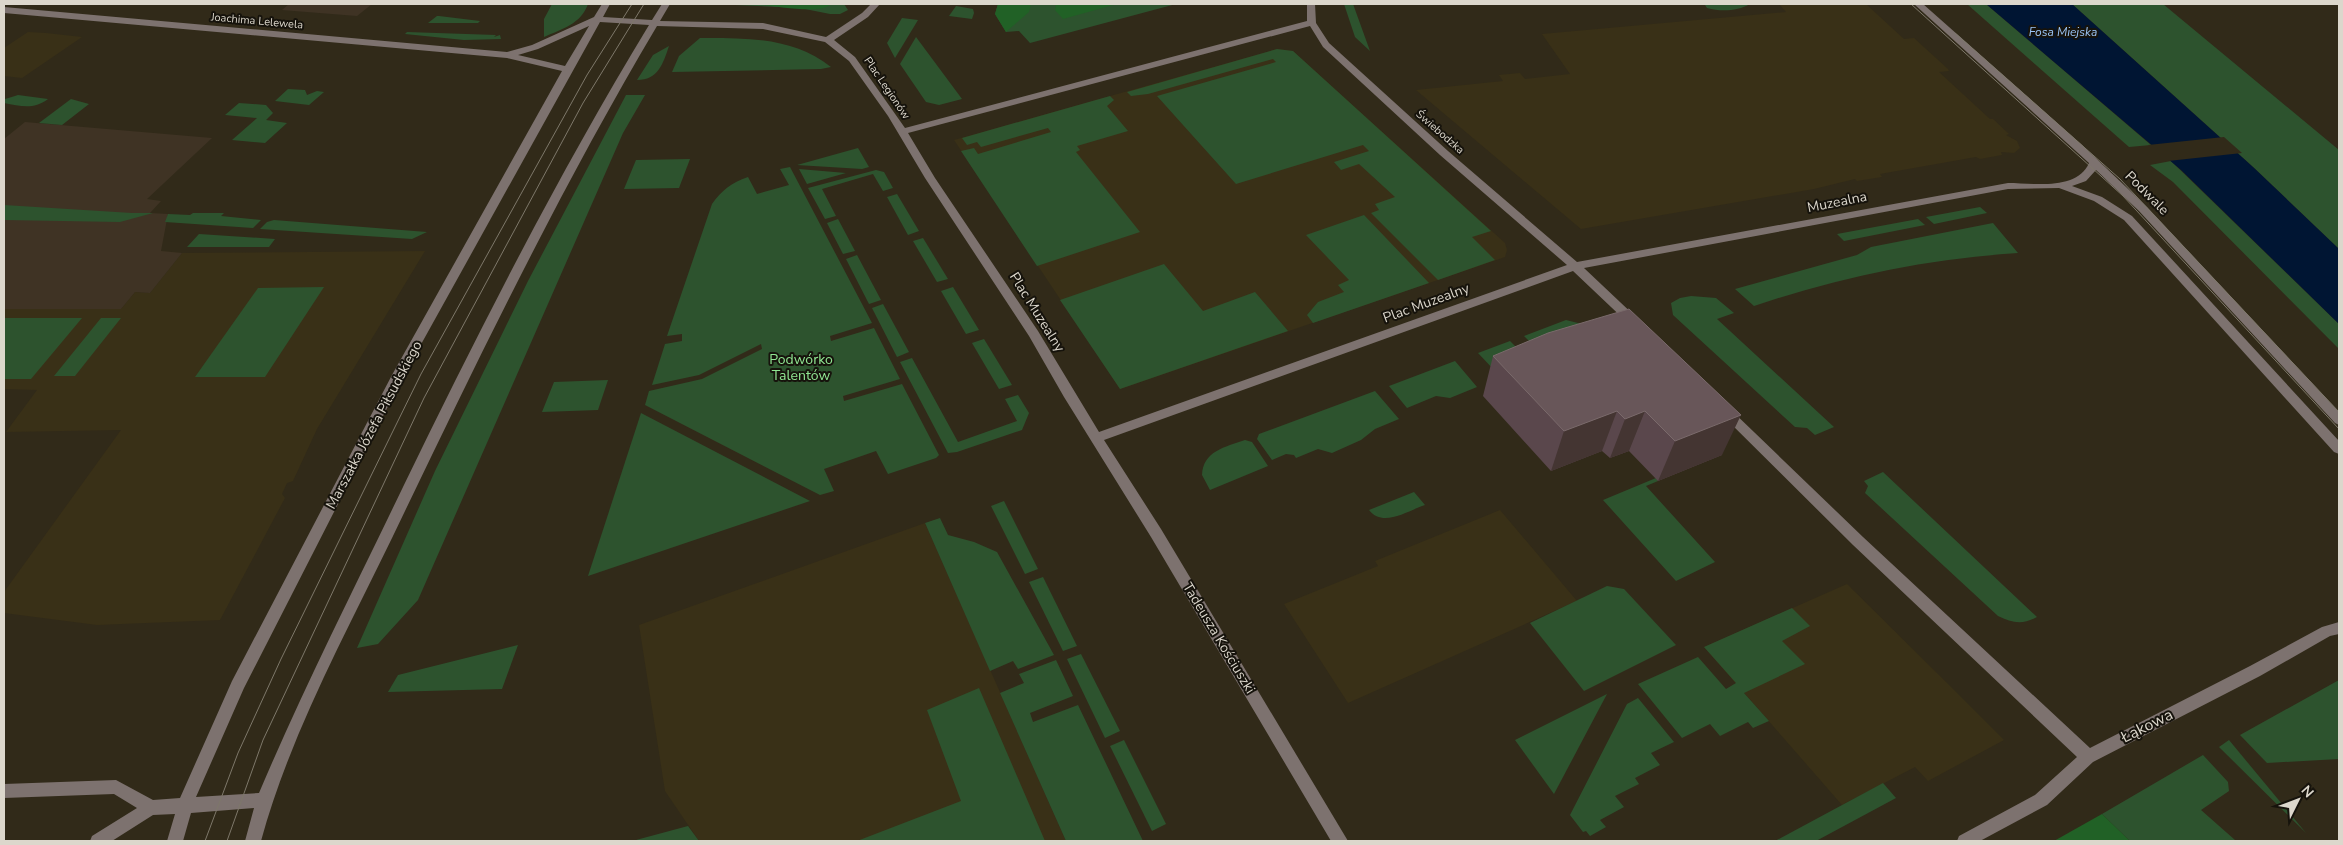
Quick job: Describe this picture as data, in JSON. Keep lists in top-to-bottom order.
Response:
{
  "streets": {
    "street": [
      "Joachima Lelewela",
      "Plac Legionów",
      "Świebodzka",
      "Podwale",
      "Muzealna",
      "Plac Muzealny",
      "Marszałka Józefa Piłsudskiego",
      "Tadeusza Kościuszki",
      "Łąkowa"
    ]
  },
  "crossings": [
    ["Joachima Lelewela", "Plac Legionów"],
    ["Joachima Lelewela", "Marszałka Józefa Piłsudskiego"],
    ["Plac Legionów", "Plac Muzealny"],
    ["Plac Legionów", "Marszałka Józefa Piłsudskiego"],
    ["Świebodzka", "Muzealna"],
    ["Świebodzka", "Plac Muzealny"],
    ["Podwale", "Muzealna"],
    ["Muzealna", "Plac Muzealny"],
    ["Plac Muzealny", "Tadeusza Kościuszki"]
  ],
  "water": ["Fosa Miejska"],
  "parks": ["Podwórko Talentów"],
  "north": "top right"
}
